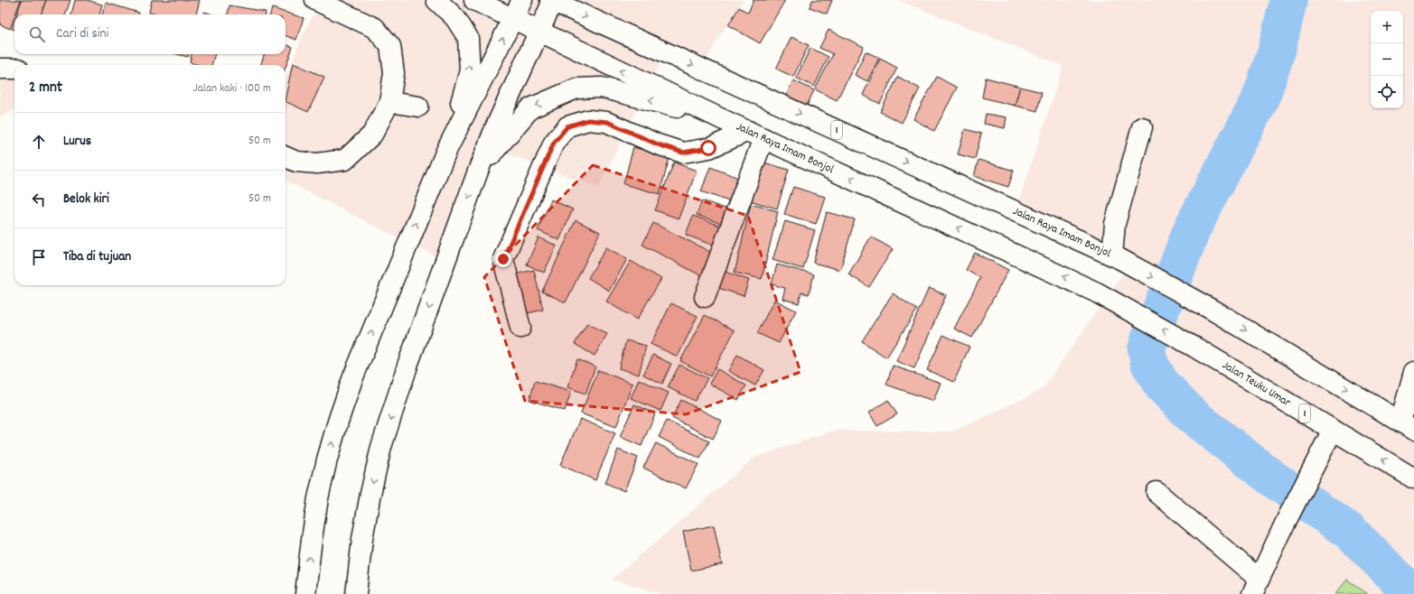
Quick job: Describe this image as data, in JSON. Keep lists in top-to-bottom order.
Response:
{
  "streets": {
    "main road": ["1", "Jalan Raya Imam Bonjol", "Jalan Teuku Umar"]
  },
  "crossings": [
    ["1", "Jalan Raya Imam Bonjol"],
    ["Jalan Raya Imam Bonjol", "Jalan Teuku Umar"]
  ],
  "page": {
    "map_buttons": ["+", "−"],
    "search": "Cari di sini",
    "heading": ["2 mnt", "Jalan kaki · 100 m"],
    "list": [
      ["Lurus", "50 m"],
      ["Belok kiri", "50 m"],
      "Tiba di tujuan"
    ]
  }
}
